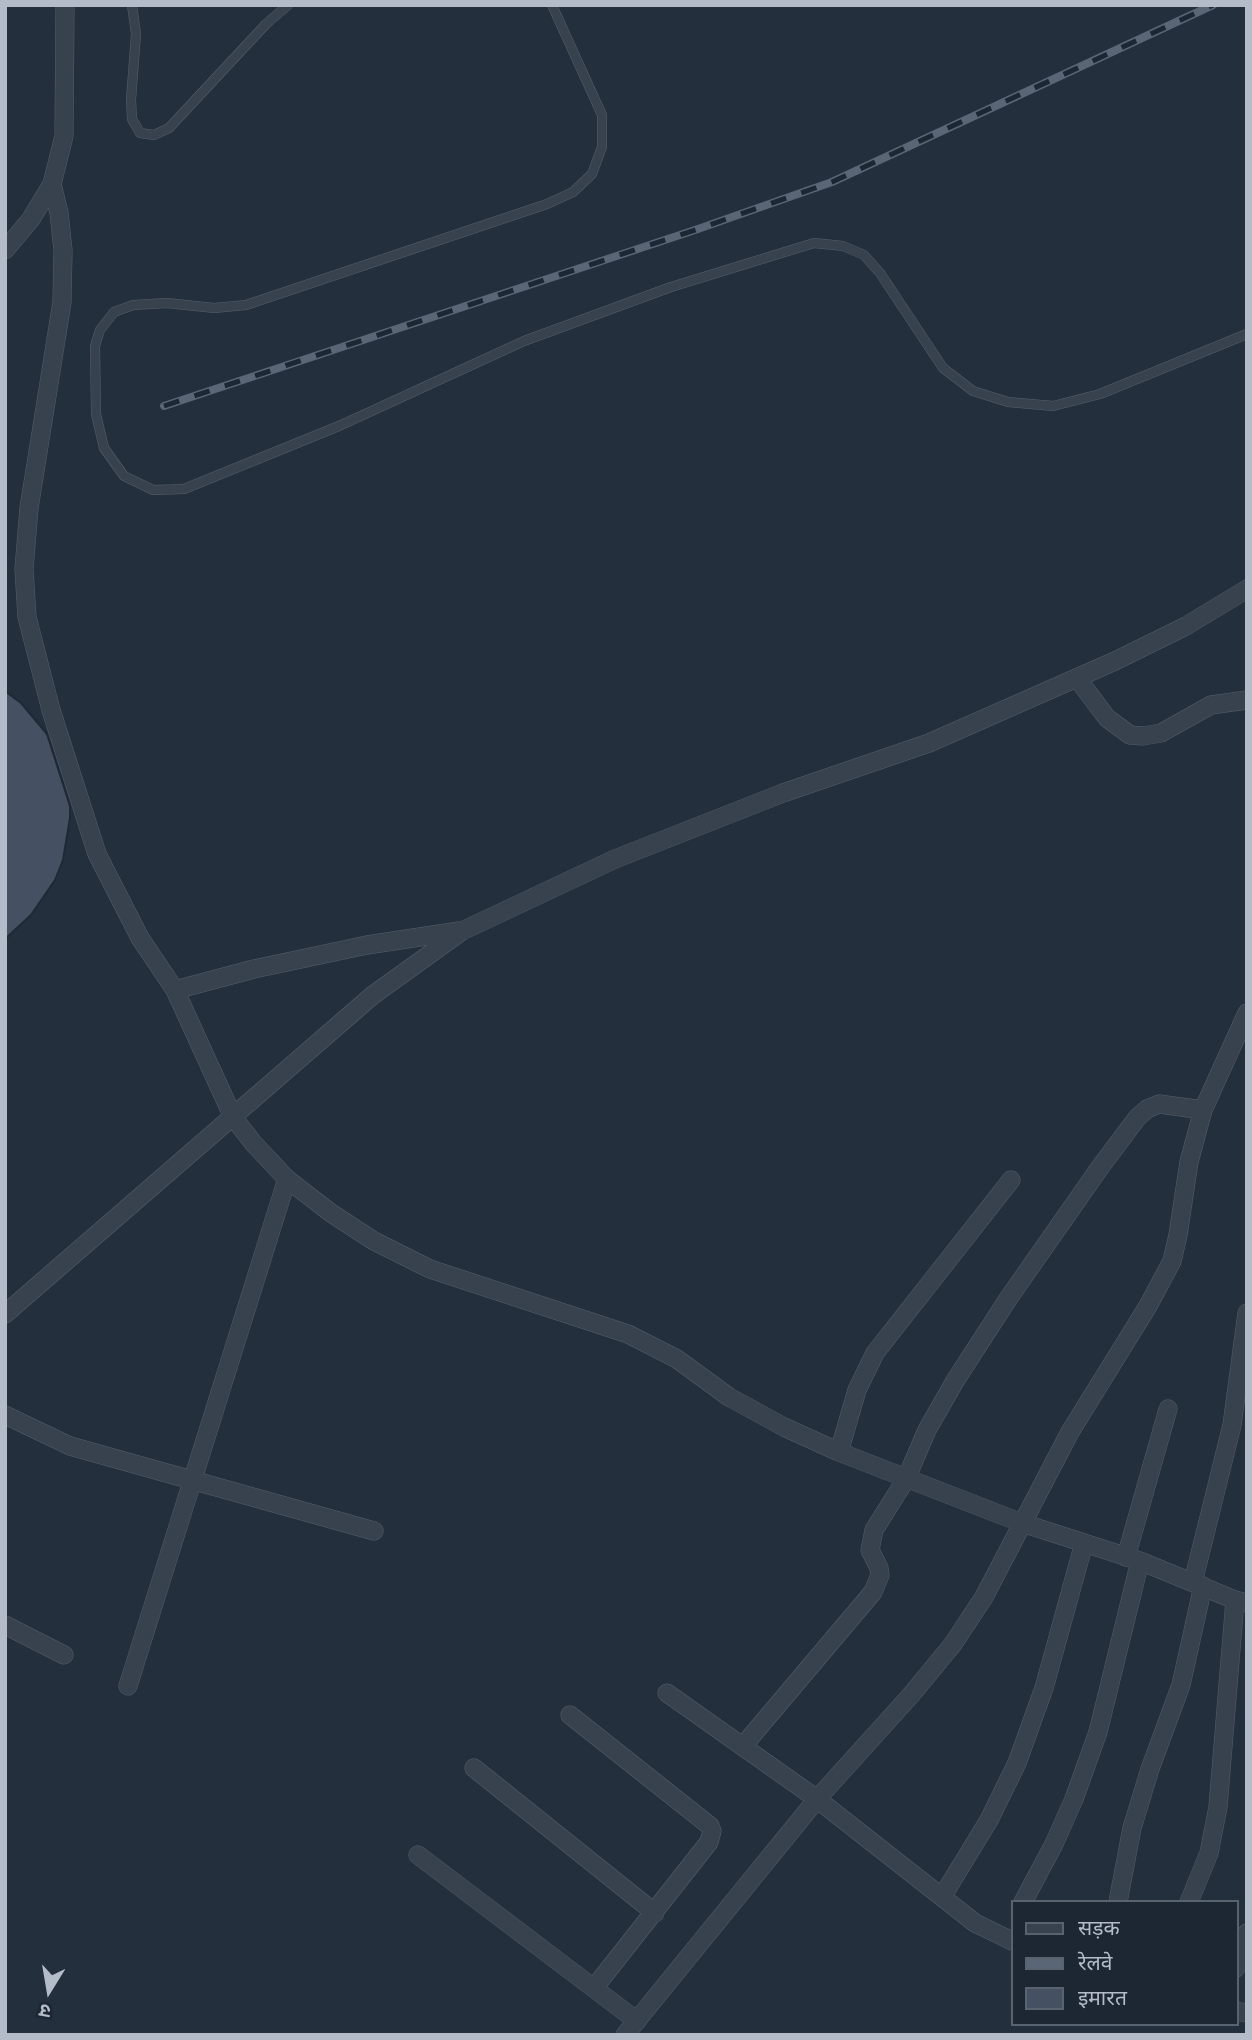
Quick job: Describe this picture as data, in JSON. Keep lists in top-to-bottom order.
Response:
{
  "legend": ["सड़क", "रेलवे", "इमारत"],
  "north": "bottom"
}
